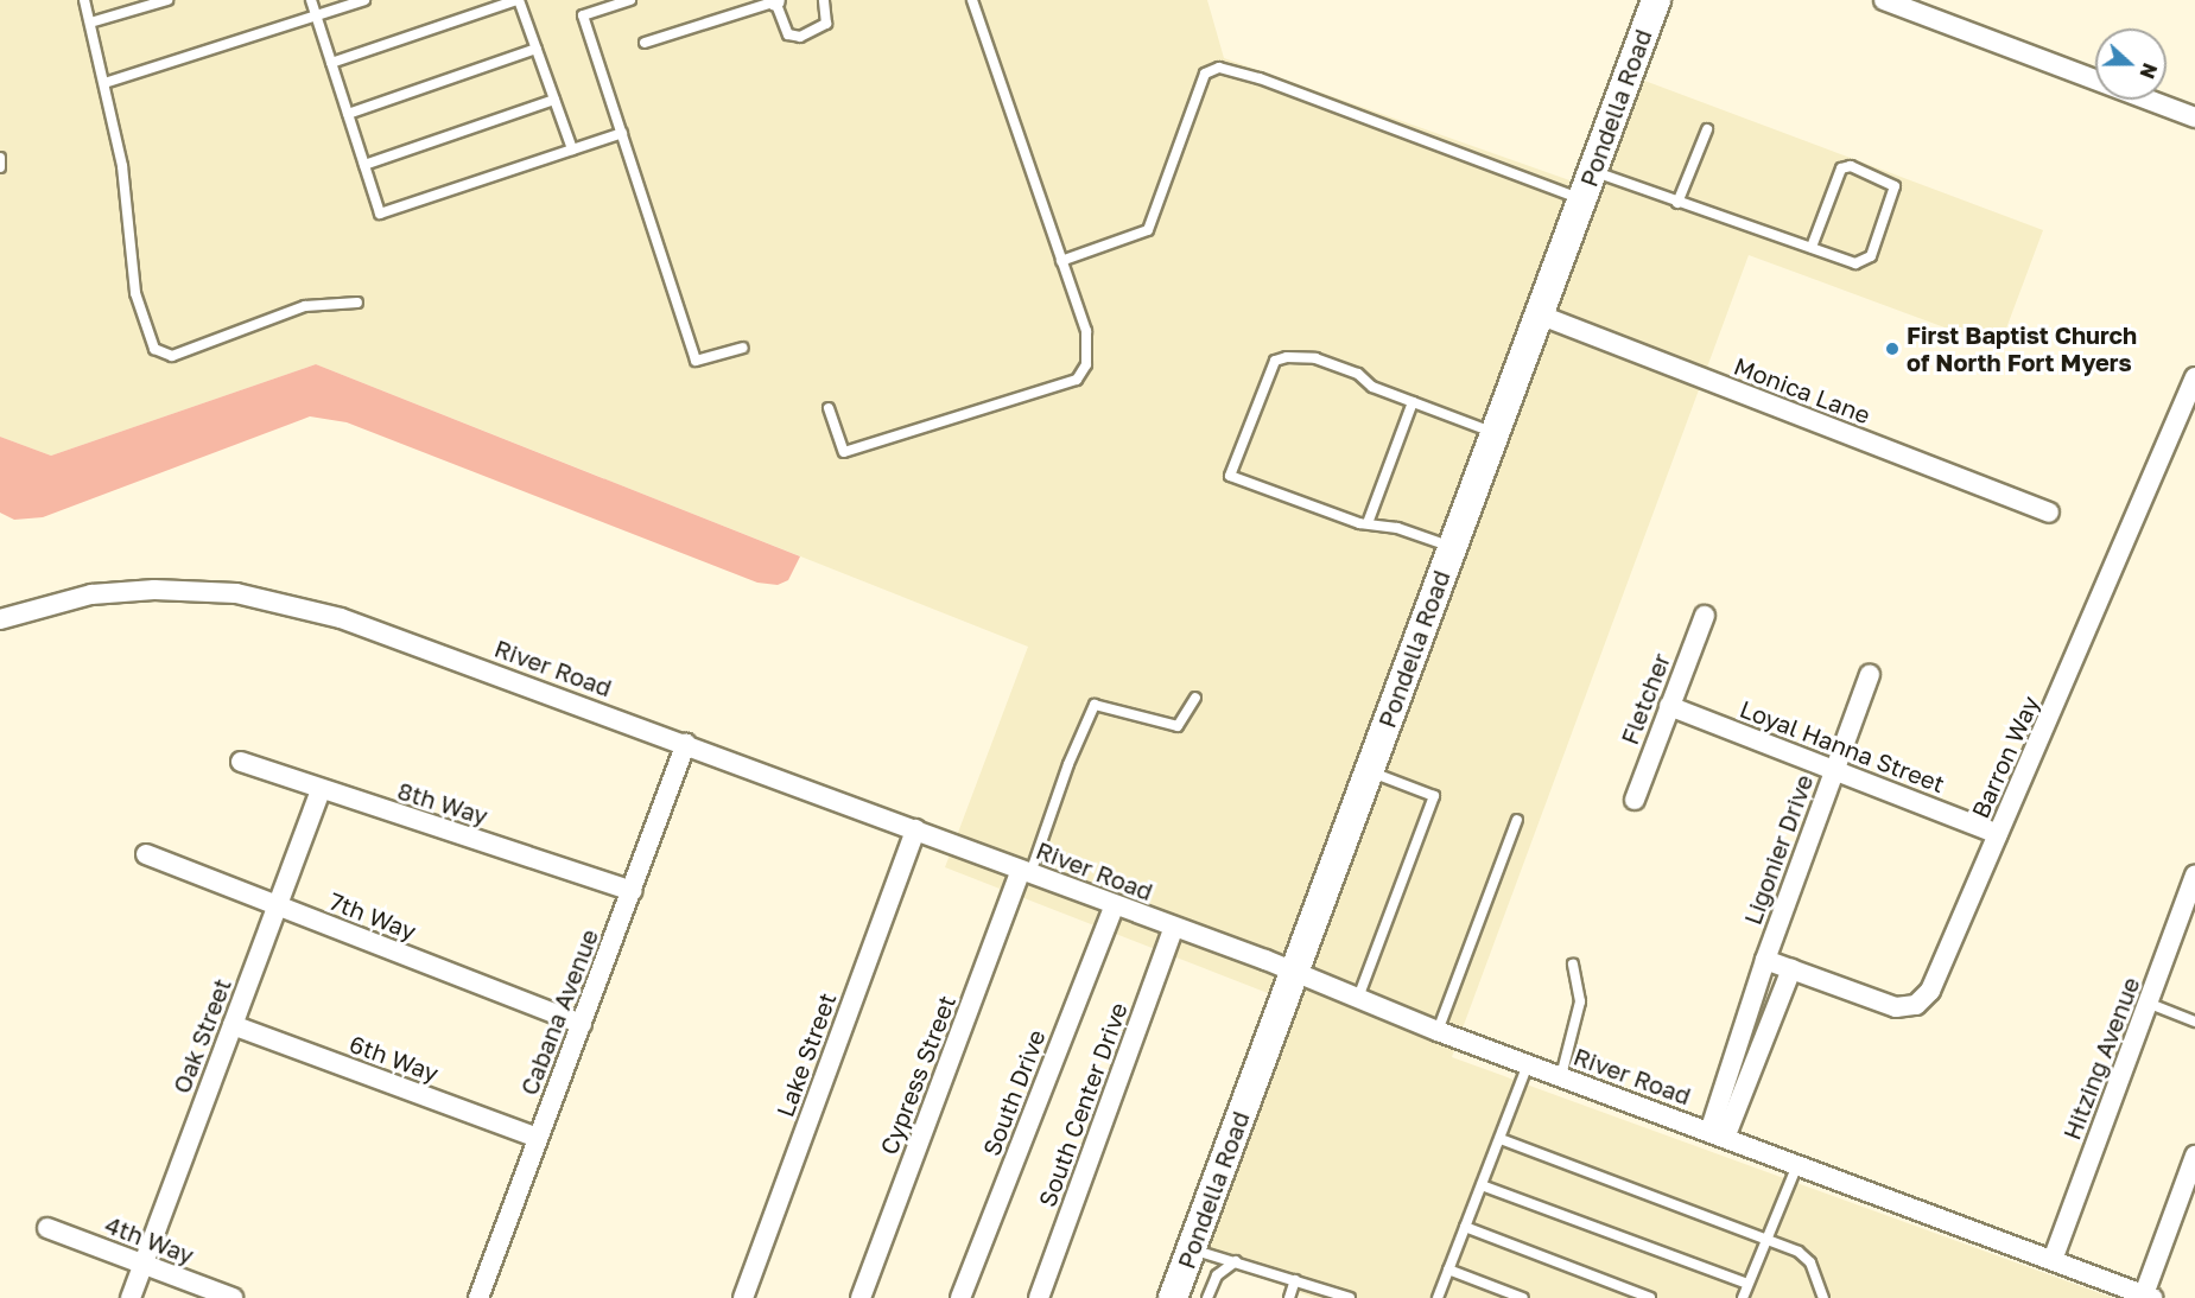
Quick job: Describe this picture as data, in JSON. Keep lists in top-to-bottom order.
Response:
{
  "streets": {
    "main road": ["Pondella Road"],
    "street": [
      "Monica Lane",
      "River Road",
      "Fletcher",
      "Loyal Hanna Street",
      "Barron Way",
      "8th Way",
      "Ligonier Drive",
      "7th Way",
      "Cabana Avenue",
      "Oak Street",
      "Lake Street",
      "6th Way",
      "Hitzing Avenue",
      "Cypress Street",
      "South Drive",
      "South Center Drive",
      "4th Way"
    ]
  },
  "crossings": [
    ["Pondella Road", "Monica Lane"],
    ["Pondella Road", "River Road"],
    ["River Road", "Ligonier Drive"],
    ["River Road", "Cabana Avenue"],
    ["River Road", "Lake Street"],
    ["River Road", "Hitzing Avenue"],
    ["River Road", "Cypress Street"],
    ["River Road", "South Drive"],
    ["River Road", "South Center Drive"],
    ["Fletcher", "Loyal Hanna Street"],
    ["Loyal Hanna Street", "Barron Way"],
    ["Loyal Hanna Street", "Ligonier Drive"],
    ["Barron Way", "Ligonier Drive"],
    ["8th Way", "Cabana Avenue"],
    ["8th Way", "Oak Street"],
    ["7th Way", "Cabana Avenue"],
    ["7th Way", "Oak Street"],
    ["Cabana Avenue", "6th Way"],
    ["Oak Street", "6th Way"],
    ["Oak Street", "4th Way"]
  ],
  "places": ["First Baptist Church of North Fort Myers"],
  "north": "right"
}
